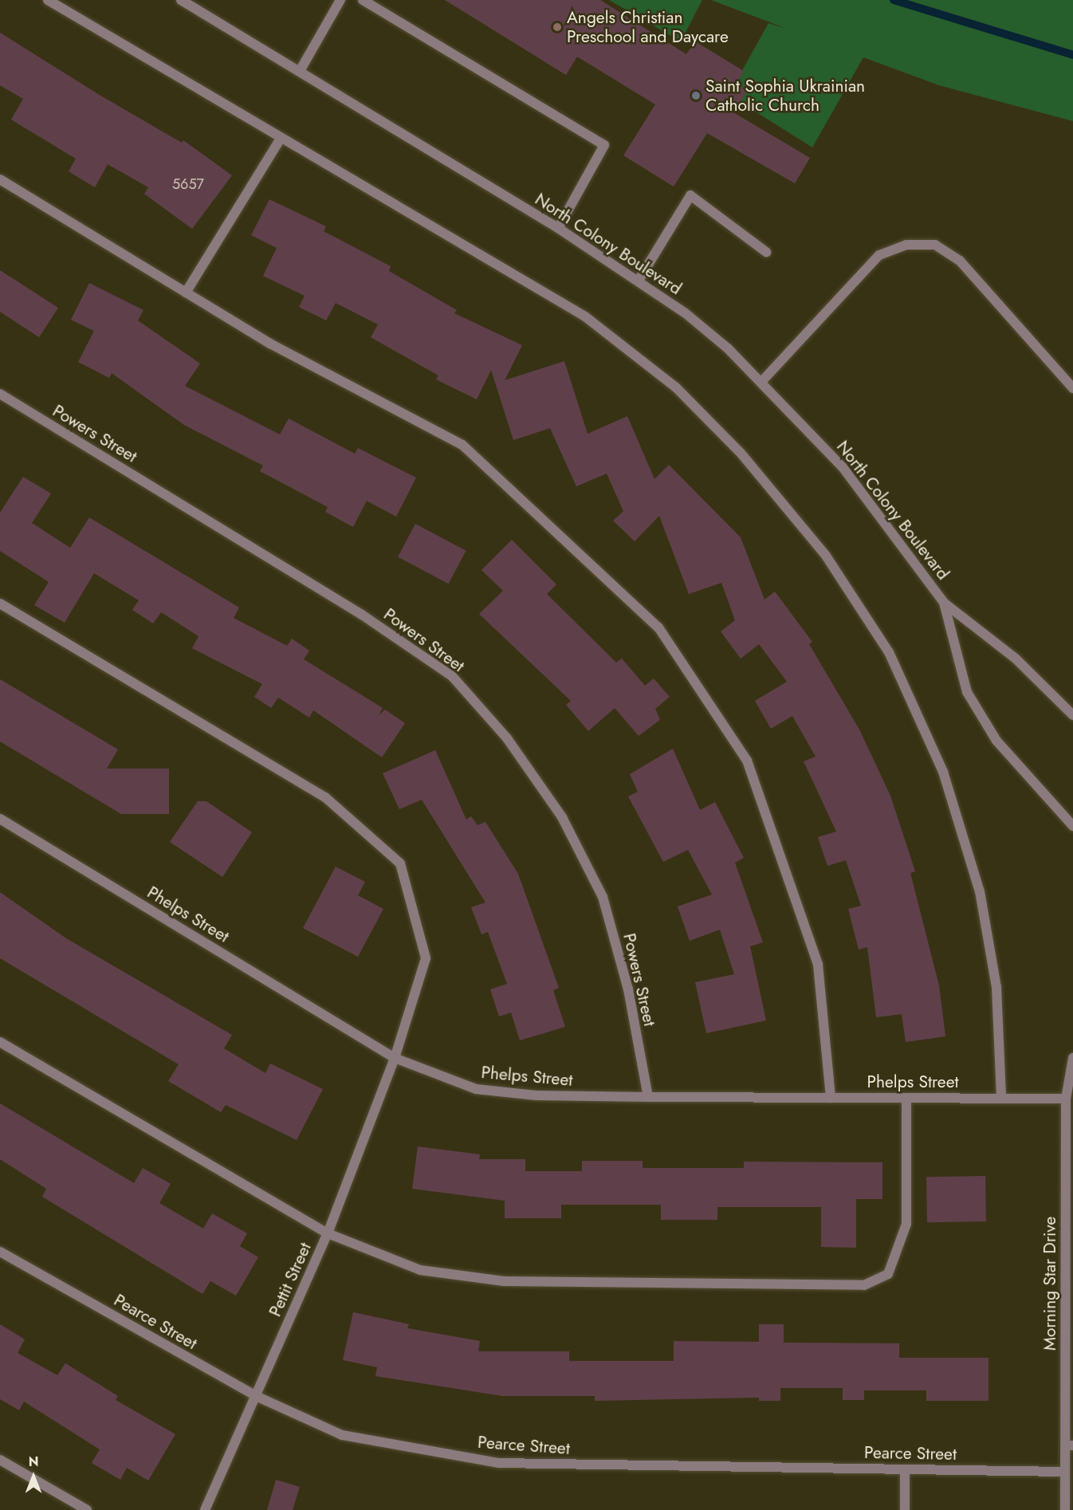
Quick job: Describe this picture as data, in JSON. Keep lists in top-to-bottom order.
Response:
{
  "streets": {
    "street": [
      "North Colony Boulevard",
      "Powers Street",
      "Phelps Street",
      "Pettit Street",
      "Morning Star Drive",
      "Pearce Street"
    ]
  },
  "crossings": [
    ["Powers Street", "Phelps Street"],
    ["Phelps Street", "Pettit Street"],
    ["Phelps Street", "Morning Star Drive"],
    ["Pettit Street", "Pearce Street"],
    ["Morning Star Drive", "Pearce Street"]
  ],
  "places": ["Angels Christian Preschool and Daycare", "Saint Sophia Ukrainian Catholic Church"],
  "house_numbers": ["5657"],
  "north": "top"
}
